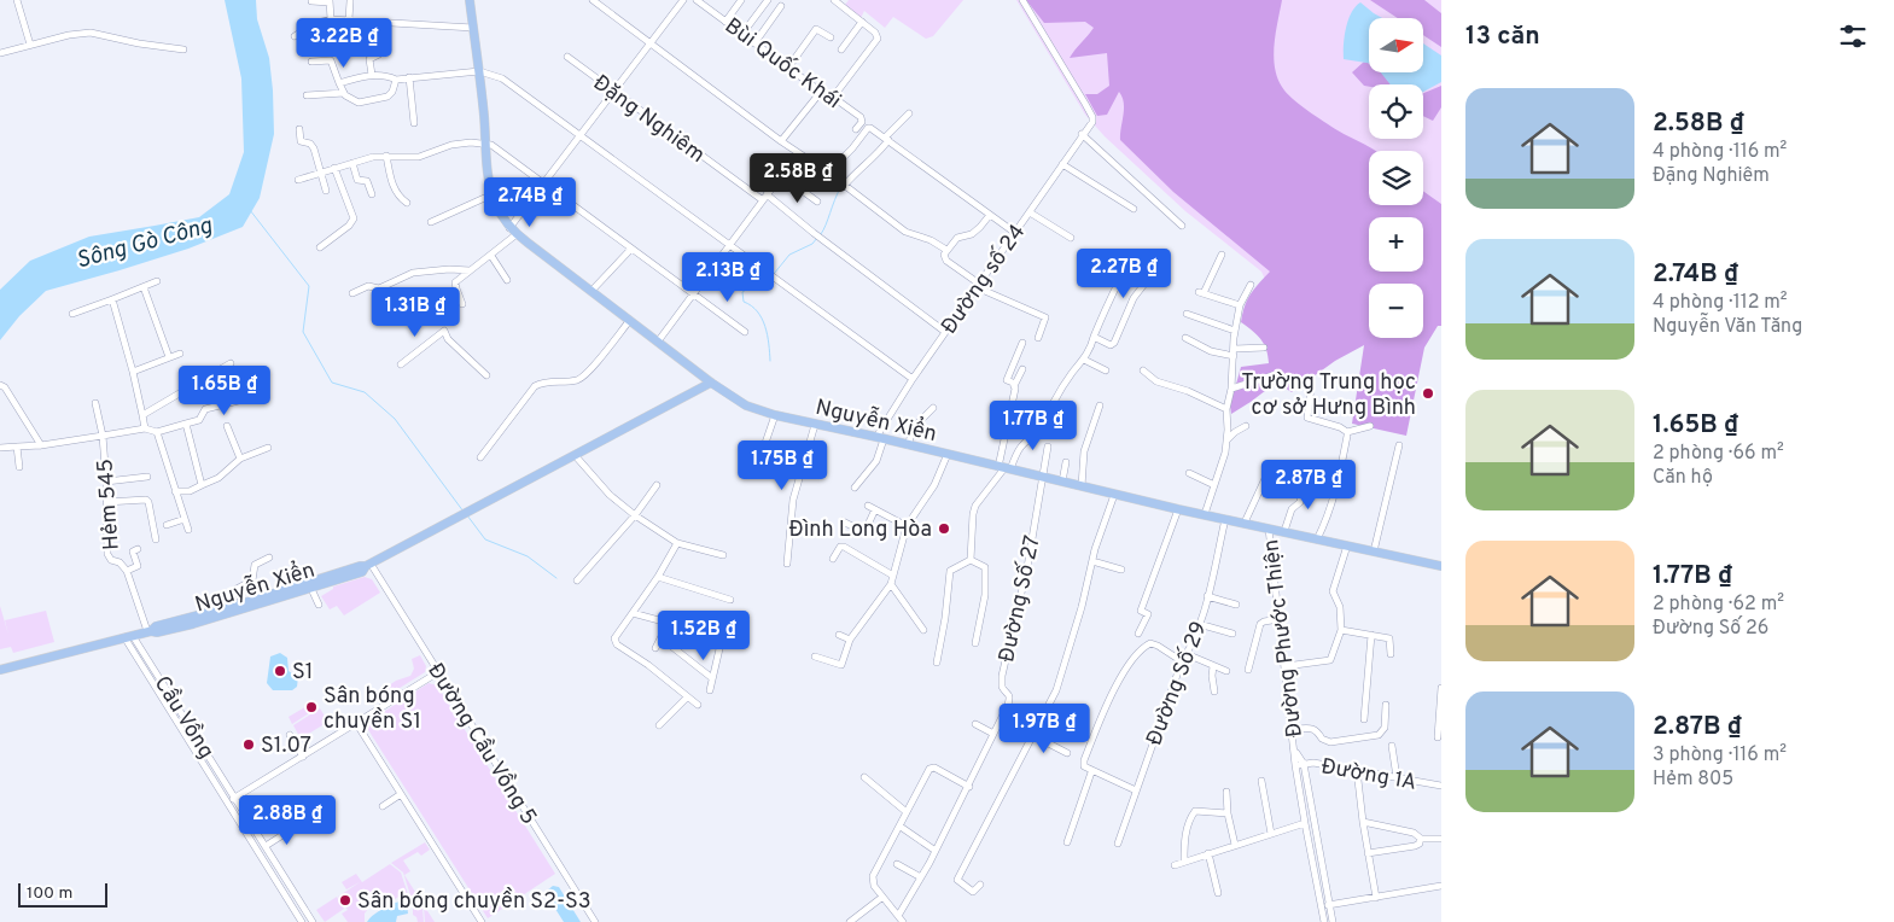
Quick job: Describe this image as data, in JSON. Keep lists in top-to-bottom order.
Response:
{
  "streets": {
    "main road": ["Nguyễn Xiển"],
    "street": [
      "Bùi Quốc Khái",
      "Đặng Nghiêm",
      "Đường số 24",
      "Hẻm 545",
      "Đường Số 27",
      "Đường Phước Thiện",
      "Đường Số 29",
      "Cầu Vồng",
      "Đường Cầu Vồng 5",
      "Đường 1A"
    ]
  },
  "crossings": [
    ["Đặng Nghiêm", "Đường số 24"],
    ["Đường số 24", "Nguyễn Xiển"],
    ["Nguyễn Xiển", "Hẻm 545"],
    ["Nguyễn Xiển", "Đường Số 27"],
    ["Nguyễn Xiển", "Đường Phước Thiện"],
    ["Nguyễn Xiển", "Đường Số 29"],
    ["Nguyễn Xiển", "Cầu Vồng"],
    ["Nguyễn Xiển", "Đường Cầu Vồng 5"],
    ["Đường Phước Thiện", "Đường 1A"]
  ],
  "water": ["Sông Gò Công"],
  "places": [
    "Trường Trung học cơ sở Hưng Bình",
    "Đình Long Hòa",
    "S1",
    "Sân bóng chuyền S1",
    "S1.07",
    "Sân bóng chuyền S2-S3"
  ],
  "scale_bar": "100 m",
  "north": "right",
  "page": {
    "heading": "13 căn",
    "map_buttons": ["+", "−"],
    "price": [
      "3.22B ₫",
      "2.58B ₫",
      "2.74B ₫",
      "2.27B ₫",
      "2.13B ₫",
      "1.31B ₫",
      "1.65B ₫",
      "1.77B ₫",
      "1.75B ₫",
      "2.87B ₫",
      "1.52B ₫",
      "1.97B ₫",
      "2.88B ₫"
    ],
    "list": [
      {
        "name": "2.58B ₫",
        "note": "4 phòng · 116 m² · Đặng Nghiêm"
      },
      {
        "name": "2.74B ₫",
        "note": "4 phòng · 112 m² · Nguyễn Văn Tăng"
      },
      {
        "name": "1.65B ₫",
        "note": "2 phòng · 66 m² · Căn hộ"
      },
      {
        "name": "1.77B ₫",
        "note": "2 phòng · 62 m² · Đường Số 26"
      },
      {
        "name": "2.87B ₫",
        "note": "3 phòng · 116 m² · Hẻm 805"
      }
    ],
    "scale": "100 m"
  }
}
